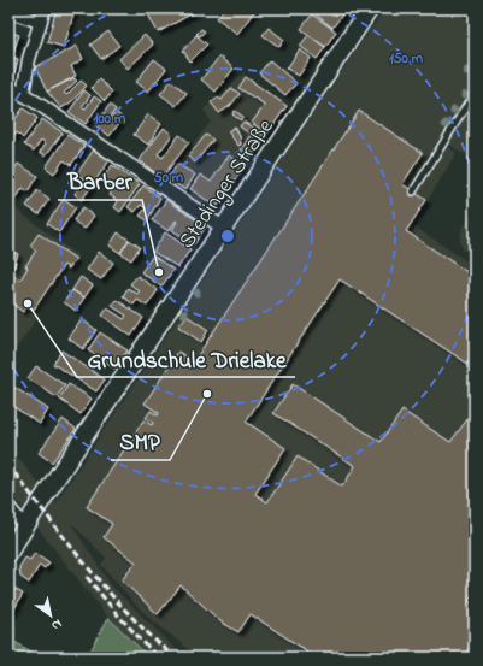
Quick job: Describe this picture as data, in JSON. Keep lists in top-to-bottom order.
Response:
{
  "streets": {
    "main road": ["Stedinger Straße"]
  },
  "places": ["Barber", "Grundschule Drielake", "SMP"],
  "north": "bottom right",
  "rings": ["150 m", "100 m", "50 m"]
}
